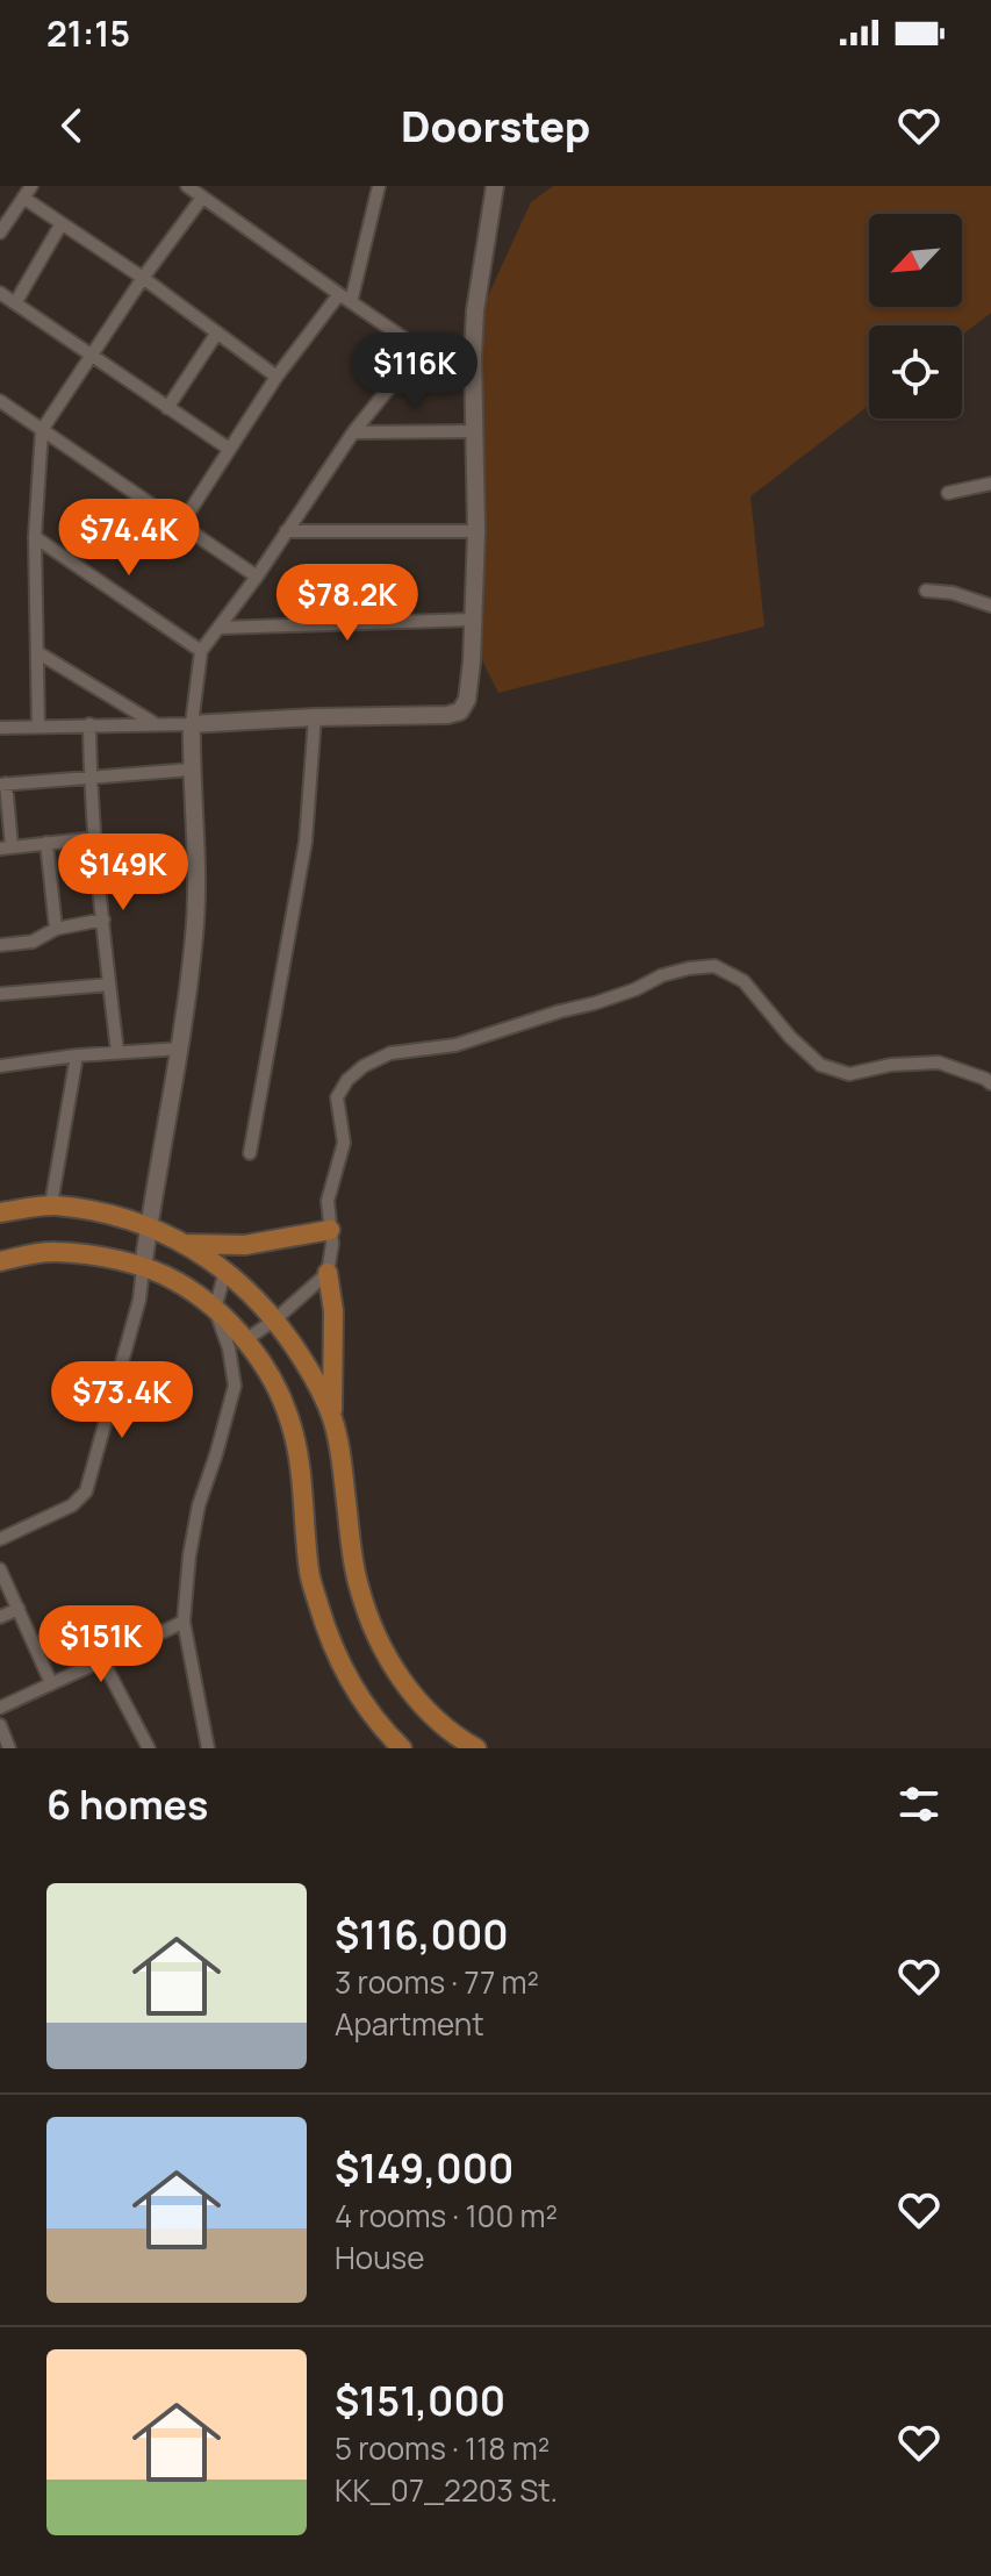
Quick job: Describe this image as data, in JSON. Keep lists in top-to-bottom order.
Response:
{
  "north": "bottom left",
  "page": {
    "status": "21:15",
    "header": "Doorstep",
    "price": [
      "$116K",
      "$74.4K",
      "$78.2K",
      "$149K",
      "$73.4K",
      "$151K"
    ],
    "heading": "6 homes",
    "list": [
      {
        "name": "$116,000",
        "note": "3 rooms · 77 m² · Apartment"
      },
      {
        "name": "$149,000",
        "note": "4 rooms · 100 m² · House"
      },
      {
        "name": "$151,000",
        "note": "5 rooms · 118 m² · KK_07_2203 St."
      }
    ]
  }
}
